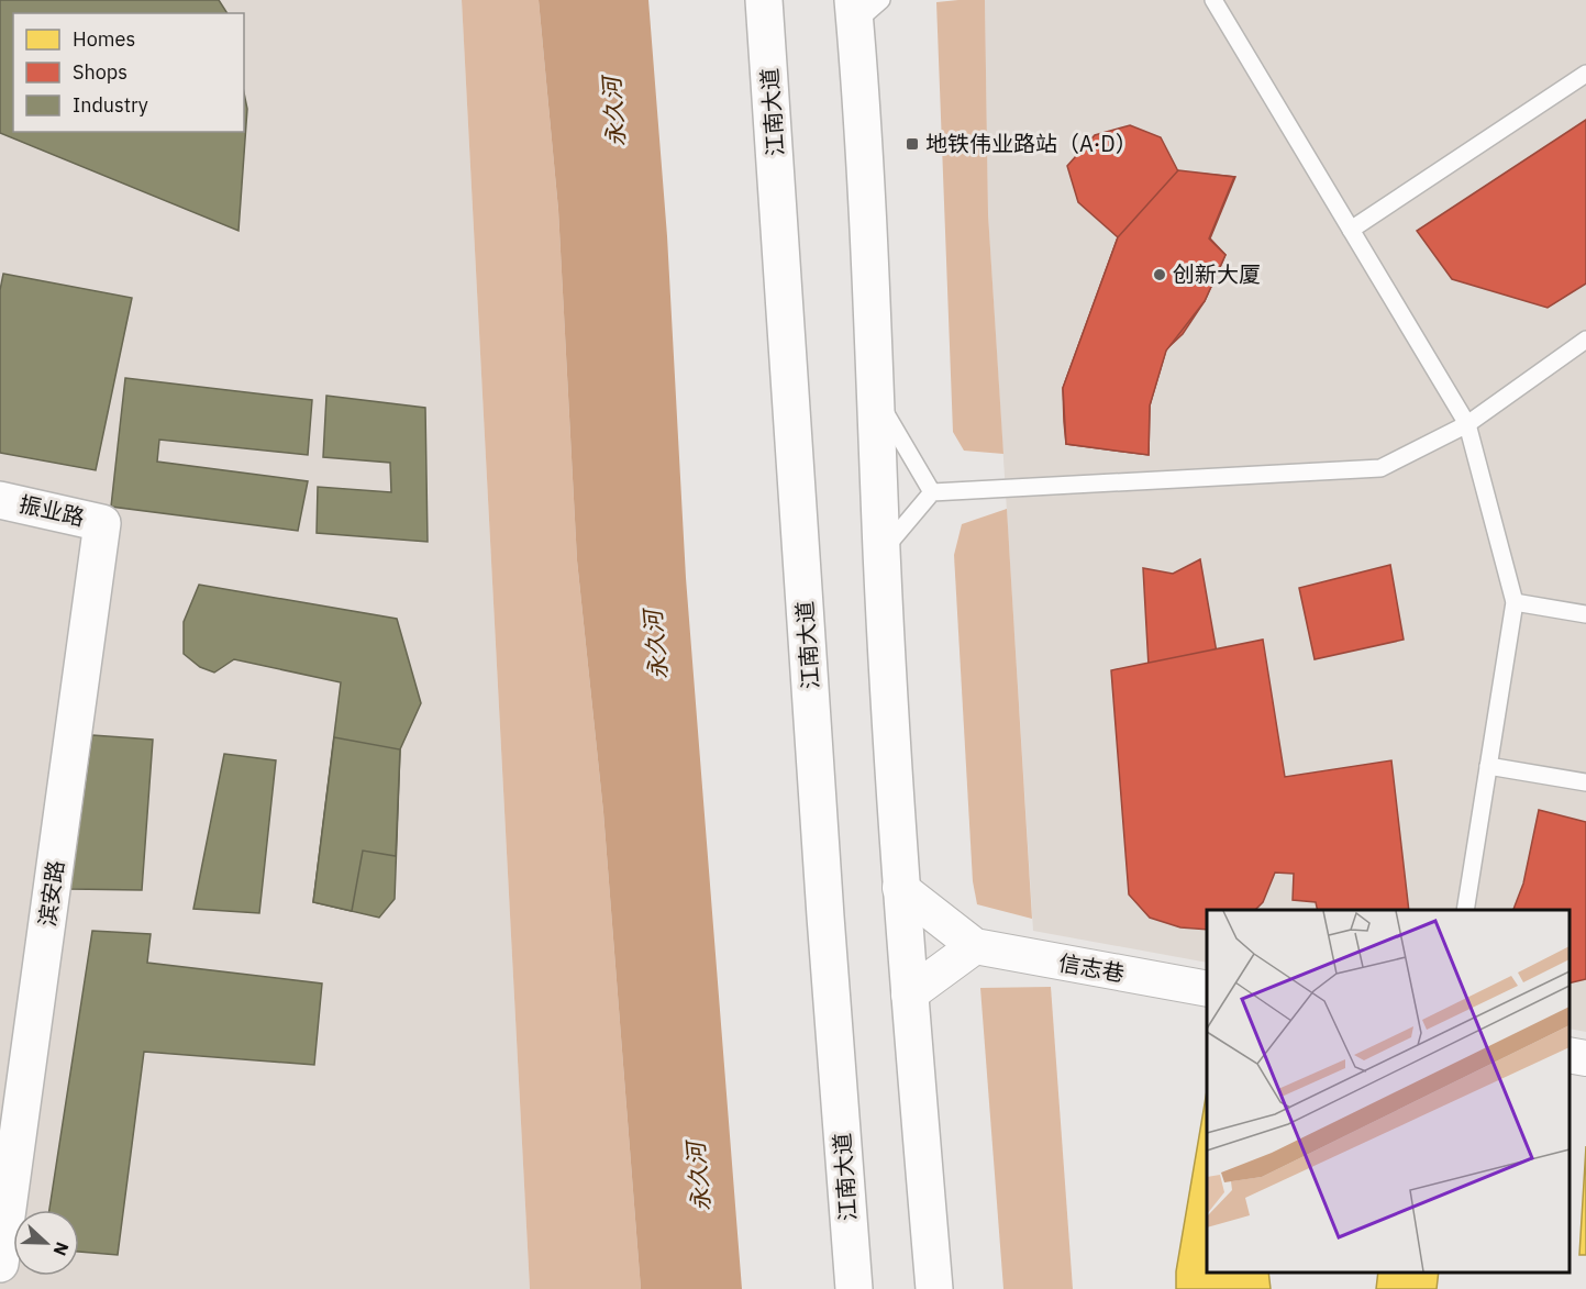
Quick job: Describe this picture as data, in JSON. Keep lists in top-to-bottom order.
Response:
{
  "streets": {
    "main road": ["江南大道", "振业路", "滨安路"],
    "street": ["信志巷"]
  },
  "crossings": [
    ["振业路", "滨安路"]
  ],
  "water": ["永久河"],
  "places": {
    "transit": ["地铁伟业路站（A·D）"],
    "other": ["创新大厦"]
  },
  "legend": ["Homes", "Shops", "Industry"],
  "north": "right"
}
